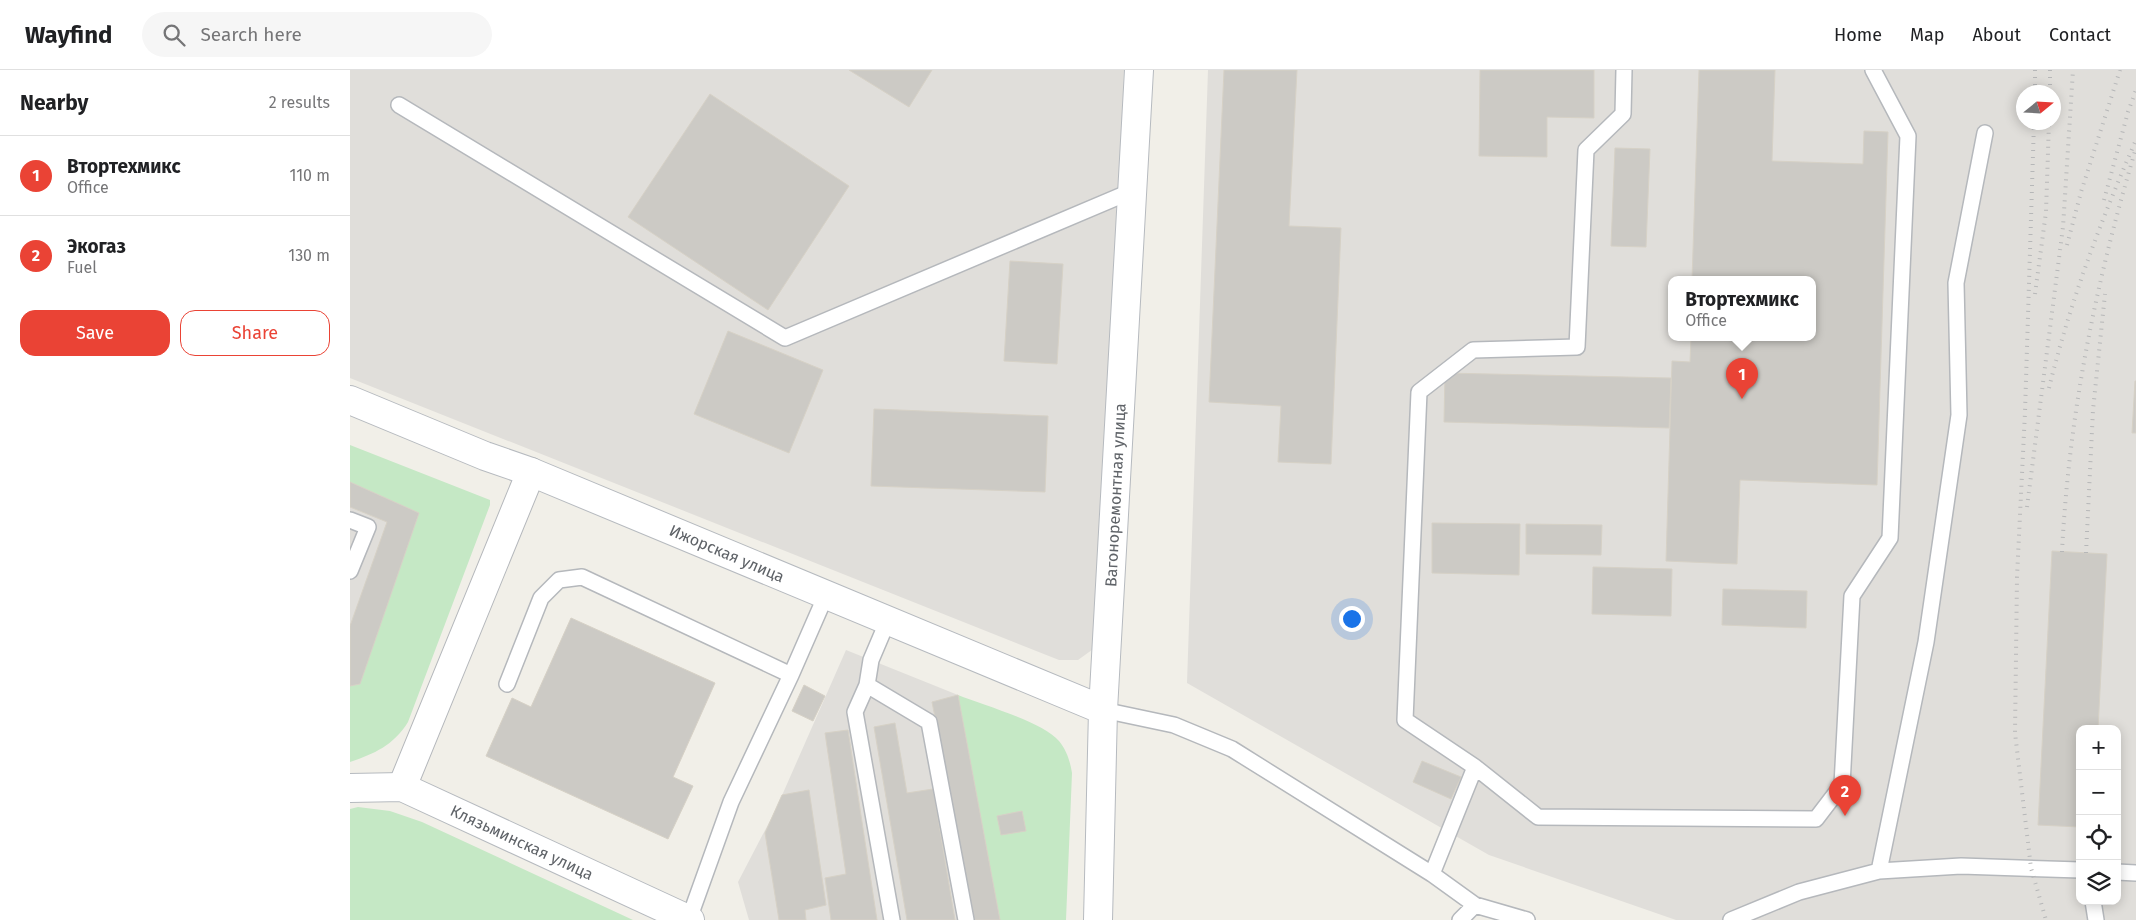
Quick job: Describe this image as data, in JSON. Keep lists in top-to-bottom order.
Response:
{
  "streets": {
    "street": ["Вагоноремонтная улица", "Ижорская улица", "Клязьминская улица"]
  },
  "crossings": [
    ["Вагоноремонтная улица", "Ижорская улица"]
  ],
  "north": "right",
  "page": {
    "header": "Wayfind",
    "search": "Search here",
    "nav": [
      "Home",
      "Map",
      "About",
      "Contact"
    ],
    "heading": ["Nearby", "2 results"],
    "list": [
      {
        "mark": "1",
        "name": "Втортехмикс",
        "note": "Office",
        "value": "110 m"
      },
      {
        "mark": "2",
        "name": "Экогаз",
        "note": "Fuel",
        "value": "130 m"
      }
    ],
    "popup": ["Втортехмикс", "Office"],
    "buttons": ["Save", "Share"],
    "pins": ["1", "2"],
    "map_buttons": ["+", "−"]
  }
}
